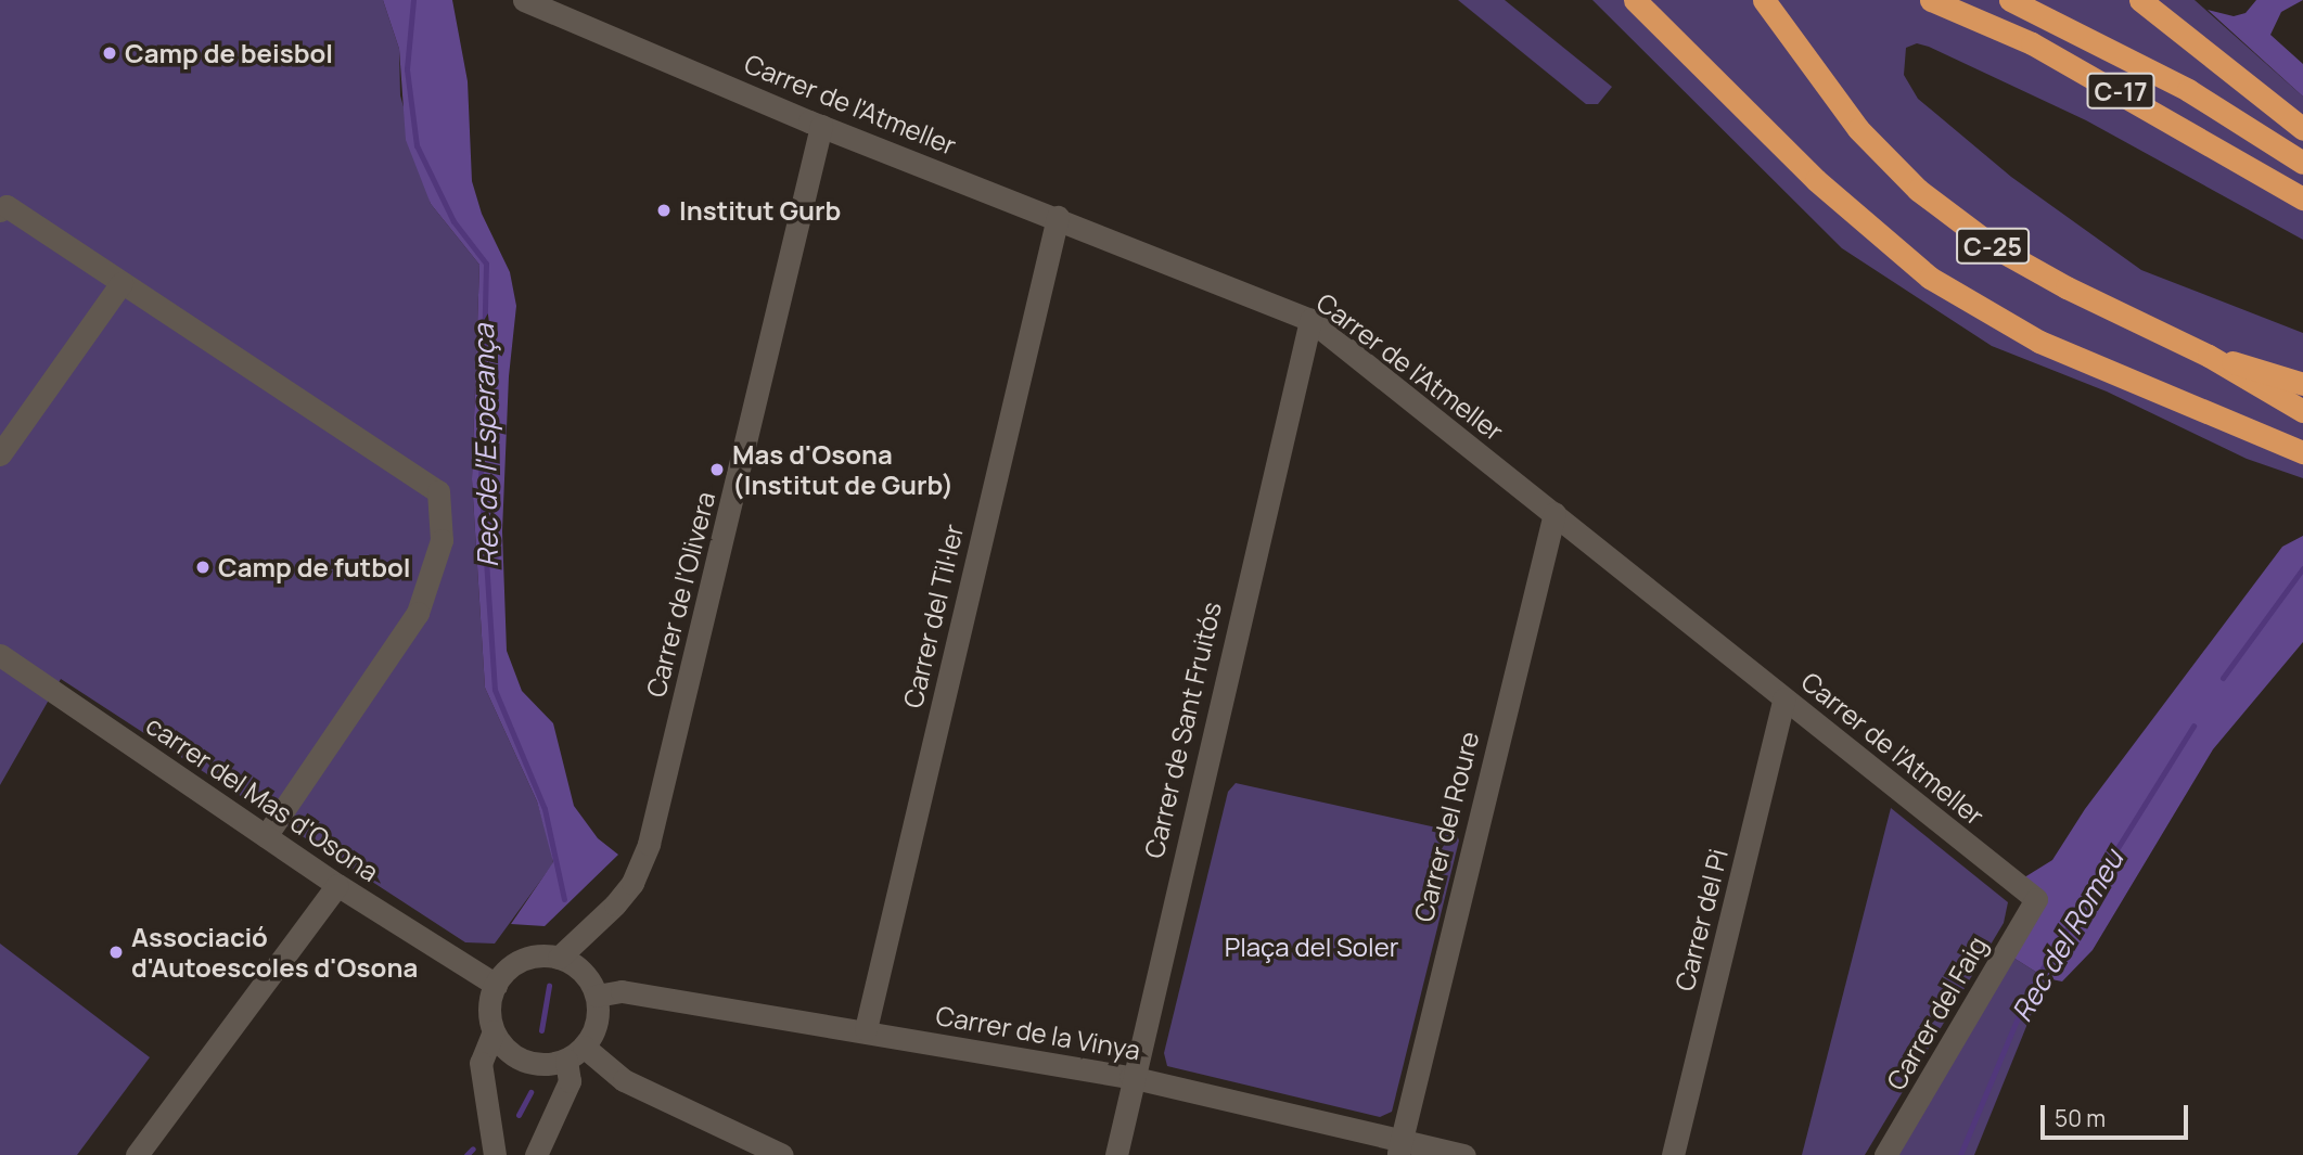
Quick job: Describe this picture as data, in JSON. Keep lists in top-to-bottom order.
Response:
{
  "streets": {
    "highway": ["C-17", "C-25"],
    "street": [
      "Carrer de l'Atmeller",
      "Carrer de l'Olivera",
      "Carrer del Til·ler",
      "Carrer de Sant Fruitós",
      "carrer del Mas d'Osona",
      "Carrer del Roure",
      "Carrer del Pi",
      "Carrer del Faig",
      "Carrer de la Vinya"
    ]
  },
  "crossings": [
    ["Carrer de l'Atmeller", "Carrer de l'Olivera"],
    ["Carrer de l'Atmeller", "Carrer del Til·ler"],
    ["Carrer de l'Atmeller", "Carrer de Sant Fruitós"],
    ["Carrer de l'Atmeller", "Carrer del Roure"],
    ["Carrer de l'Atmeller", "Carrer del Pi"],
    ["Carrer de l'Atmeller", "Carrer del Faig"],
    ["Carrer de l'Olivera", "carrer del Mas d'Osona"],
    ["Carrer de l'Olivera", "Carrer de la Vinya"],
    ["Carrer del Til·ler", "Carrer de la Vinya"],
    ["Carrer de Sant Fruitós", "Carrer de la Vinya"],
    ["carrer del Mas d'Osona", "Carrer de la Vinya"],
    ["Carrer del Roure", "Carrer de la Vinya"]
  ],
  "water": ["Rec de l'Esperança", "Rec del Romeu"],
  "parks": ["Plaça del Soler"],
  "places": [
    "Camp de beisbol",
    "Institut Gurb",
    "Mas d'Osona (Institut de Gurb)",
    "Camp de futbol",
    "Associació d'Autoescoles d'Osona"
  ],
  "scale_bar": "50 m"
}
